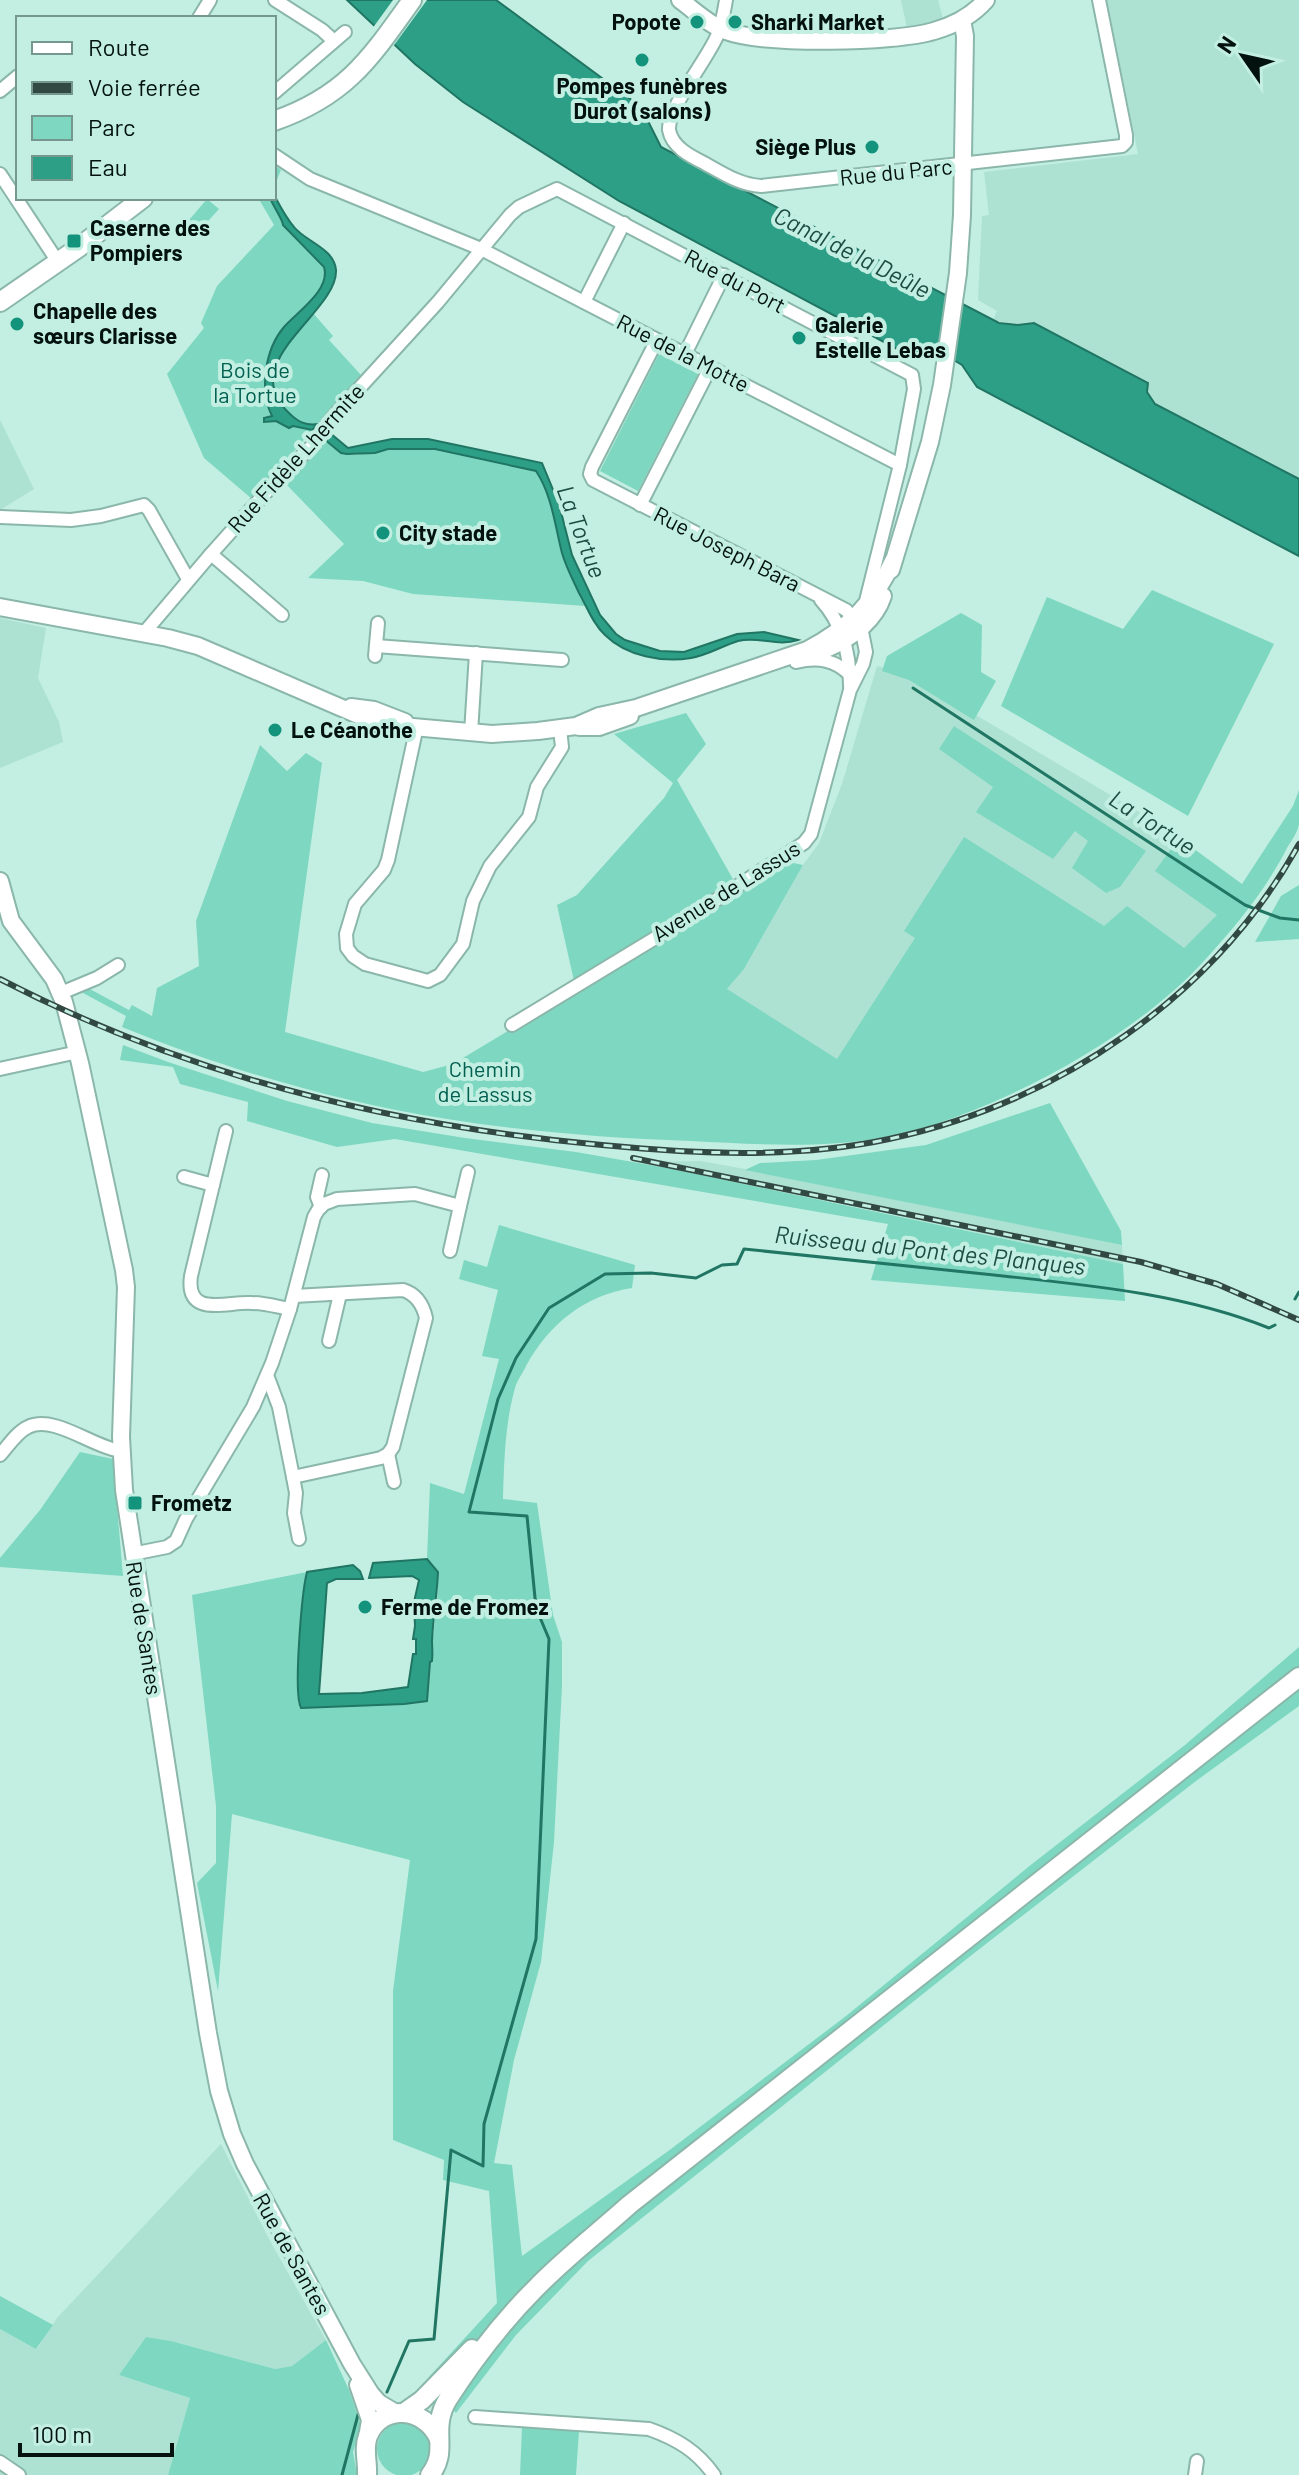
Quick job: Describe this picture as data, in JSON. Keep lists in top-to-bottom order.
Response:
{
  "streets": {
    "street": [
      "Rue du Parc",
      "Rue du Port",
      "Rue de la Motte",
      "Rue Fidèle Lhermite",
      "Rue Joseph Bara",
      "Avenue de Lassus",
      "Rue de Santes"
    ]
  },
  "crossings": [
    ["Rue du Port", "Rue Fidèle Lhermite"],
    ["Rue du Port", "Avenue de Lassus"],
    ["Rue de la Motte", "Rue Fidèle Lhermite"],
    ["Rue de la Motte", "Rue Joseph Bara"],
    ["Rue de la Motte", "Avenue de Lassus"],
    ["Rue Joseph Bara", "Avenue de Lassus"]
  ],
  "water": ["Canal de la Deûle", "La Tortue", "Ruisseau du Pont des Planques"],
  "parks": ["Bois de la Tortue", "Chemin de Lassus"],
  "places": {
    "other": [
      "Popote",
      "Sharki Market",
      "Pompes funèbres Durot (salons)",
      "Siège Plus",
      "Chapelle des sœurs Clarisse",
      "Galerie Estelle Lebas",
      "City stade",
      "Le Céanothe",
      "Ferme de Fromez"
    ],
    "transit": ["Caserne des Pompiers", "Frometz"]
  },
  "legend": [
    "Route",
    "Voie ferrée",
    "Parc",
    "Eau"
  ],
  "scale_bar": "100 m",
  "north": "top left"
}
